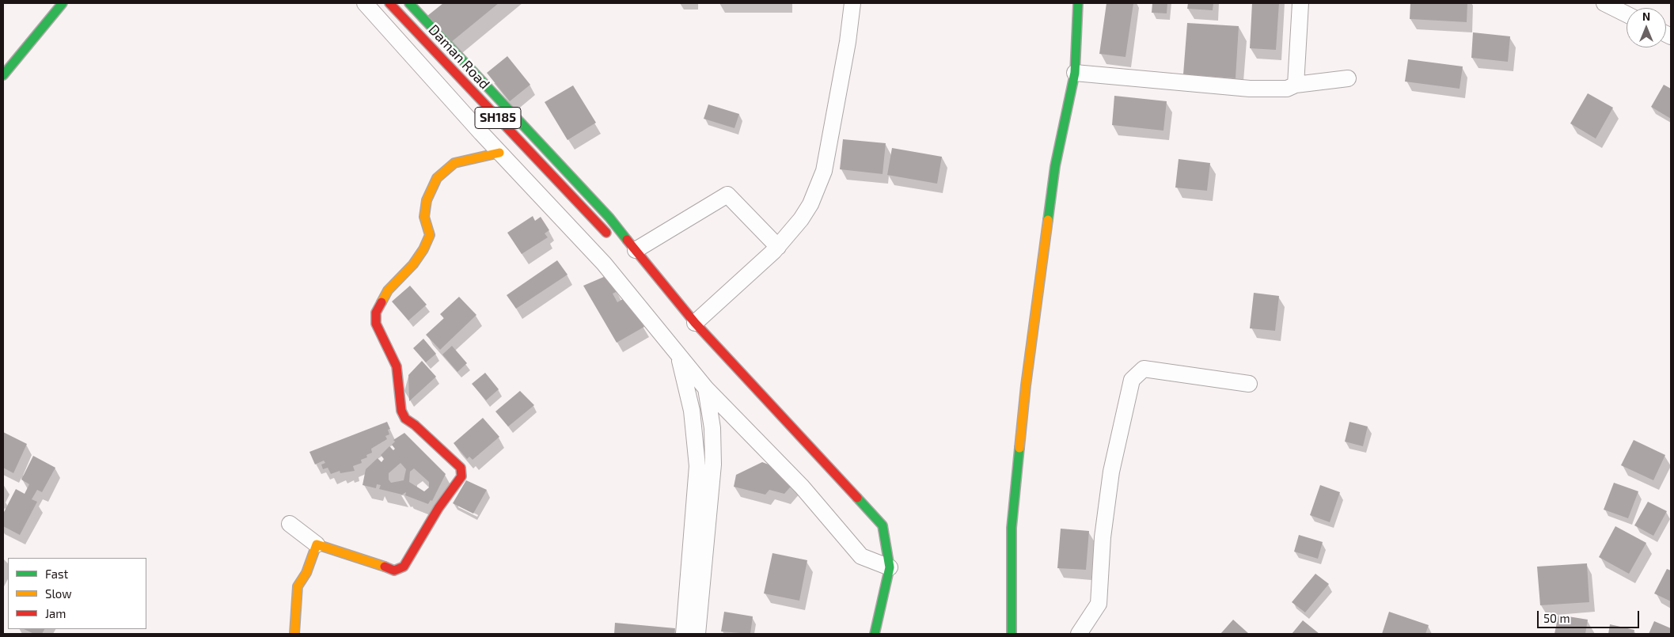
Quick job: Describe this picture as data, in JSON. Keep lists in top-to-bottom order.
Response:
{
  "streets": {
    "street": ["Daman Road", "SH185"]
  },
  "legend": ["Fast", "Slow", "Jam"],
  "scale_bar": "50 m",
  "north": "top"
}
